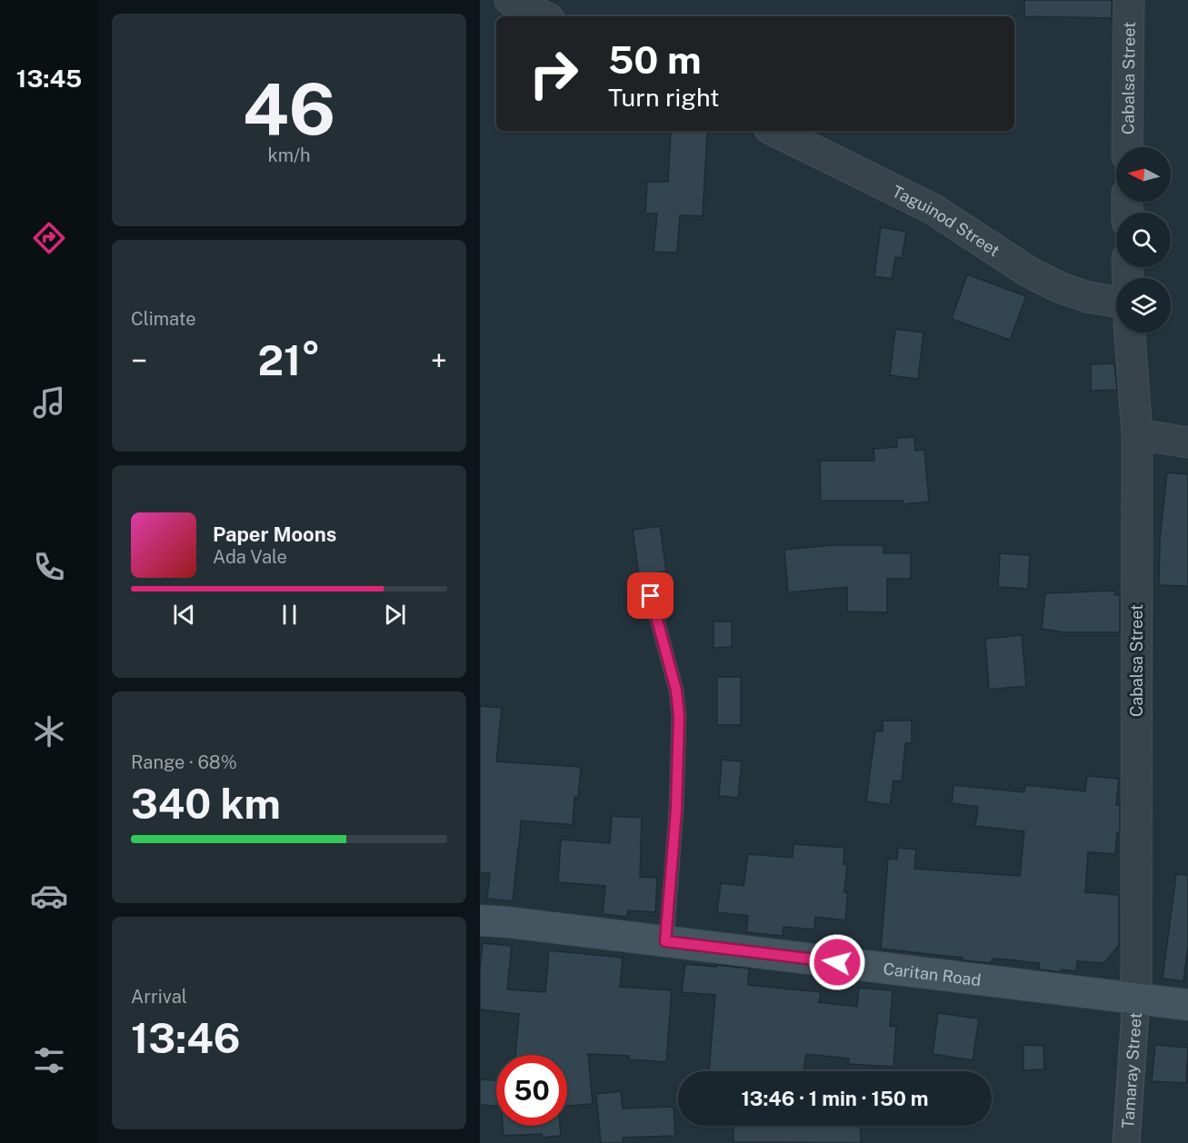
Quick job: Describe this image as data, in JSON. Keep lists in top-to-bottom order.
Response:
{
  "streets": {
    "main road": ["Caritan Road"],
    "street": ["Cabalsa Street", "Taguinod Street", "Tamaray Street"]
  },
  "crossings": [
    ["Cabalsa Street", "Caritan Road"],
    ["Cabalsa Street", "Tamaray Street"],
    ["Caritan Road", "Tamaray Street"]
  ],
  "north": "left",
  "page": {
    "tabs": "13:45",
    "tile": [
      ["46", "km/h"],
      "Climate",
      ["Range · 68%", "340 km"],
      ["Arrival", "13:46"]
    ],
    "turn": ["50 m", "Turn right"],
    "heat": ["−", "21°", "+"],
    "song": ["Paper Moons", "Ada Vale"],
    "limit": "50",
    "trip": "13:46 · 1 min · 150 m"
  }
}
